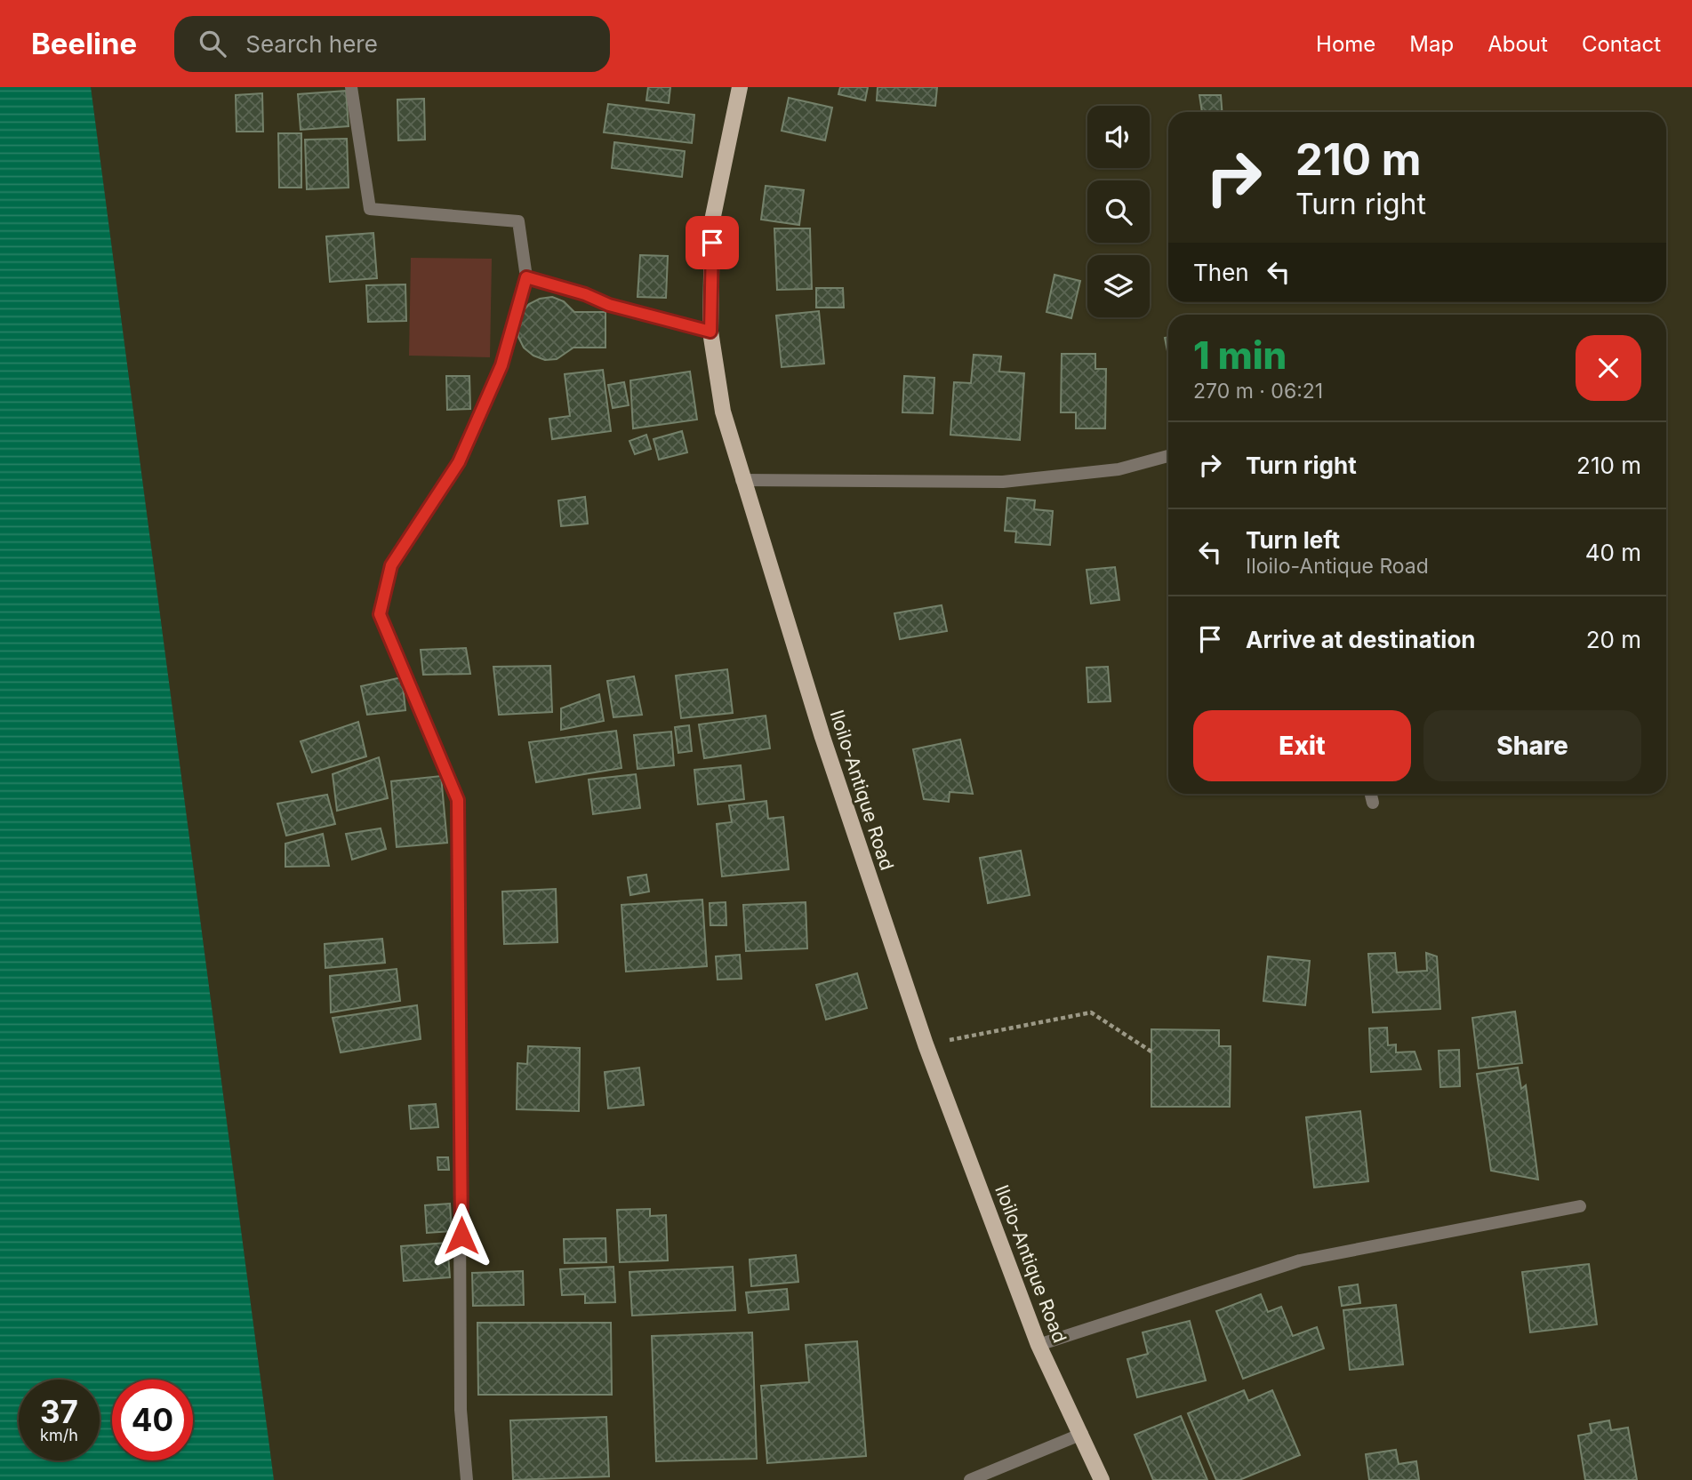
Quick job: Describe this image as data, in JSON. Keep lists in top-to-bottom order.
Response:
{
  "streets": {
    "main road": ["Iloilo-Antique Road"]
  },
  "page": {
    "header": "Beeline",
    "search": "Search here",
    "nav": [
      "Home",
      "Map",
      "About",
      "Contact"
    ],
    "turn": ["210 m", "Turn right"],
    "then": "Then",
    "heading": ["1 min", "270 m · 06:21"],
    "list": [
      {
        "name": "Turn right",
        "value": "210 m"
      },
      {
        "name": "Turn left",
        "note": "Iloilo-Antique Road",
        "value": "40 m"
      },
      {
        "name": "Arrive at destination",
        "value": "20 m"
      }
    ],
    "buttons": ["Exit", "Share"],
    "speed": "37 km/h",
    "limit": "40"
  }
}
